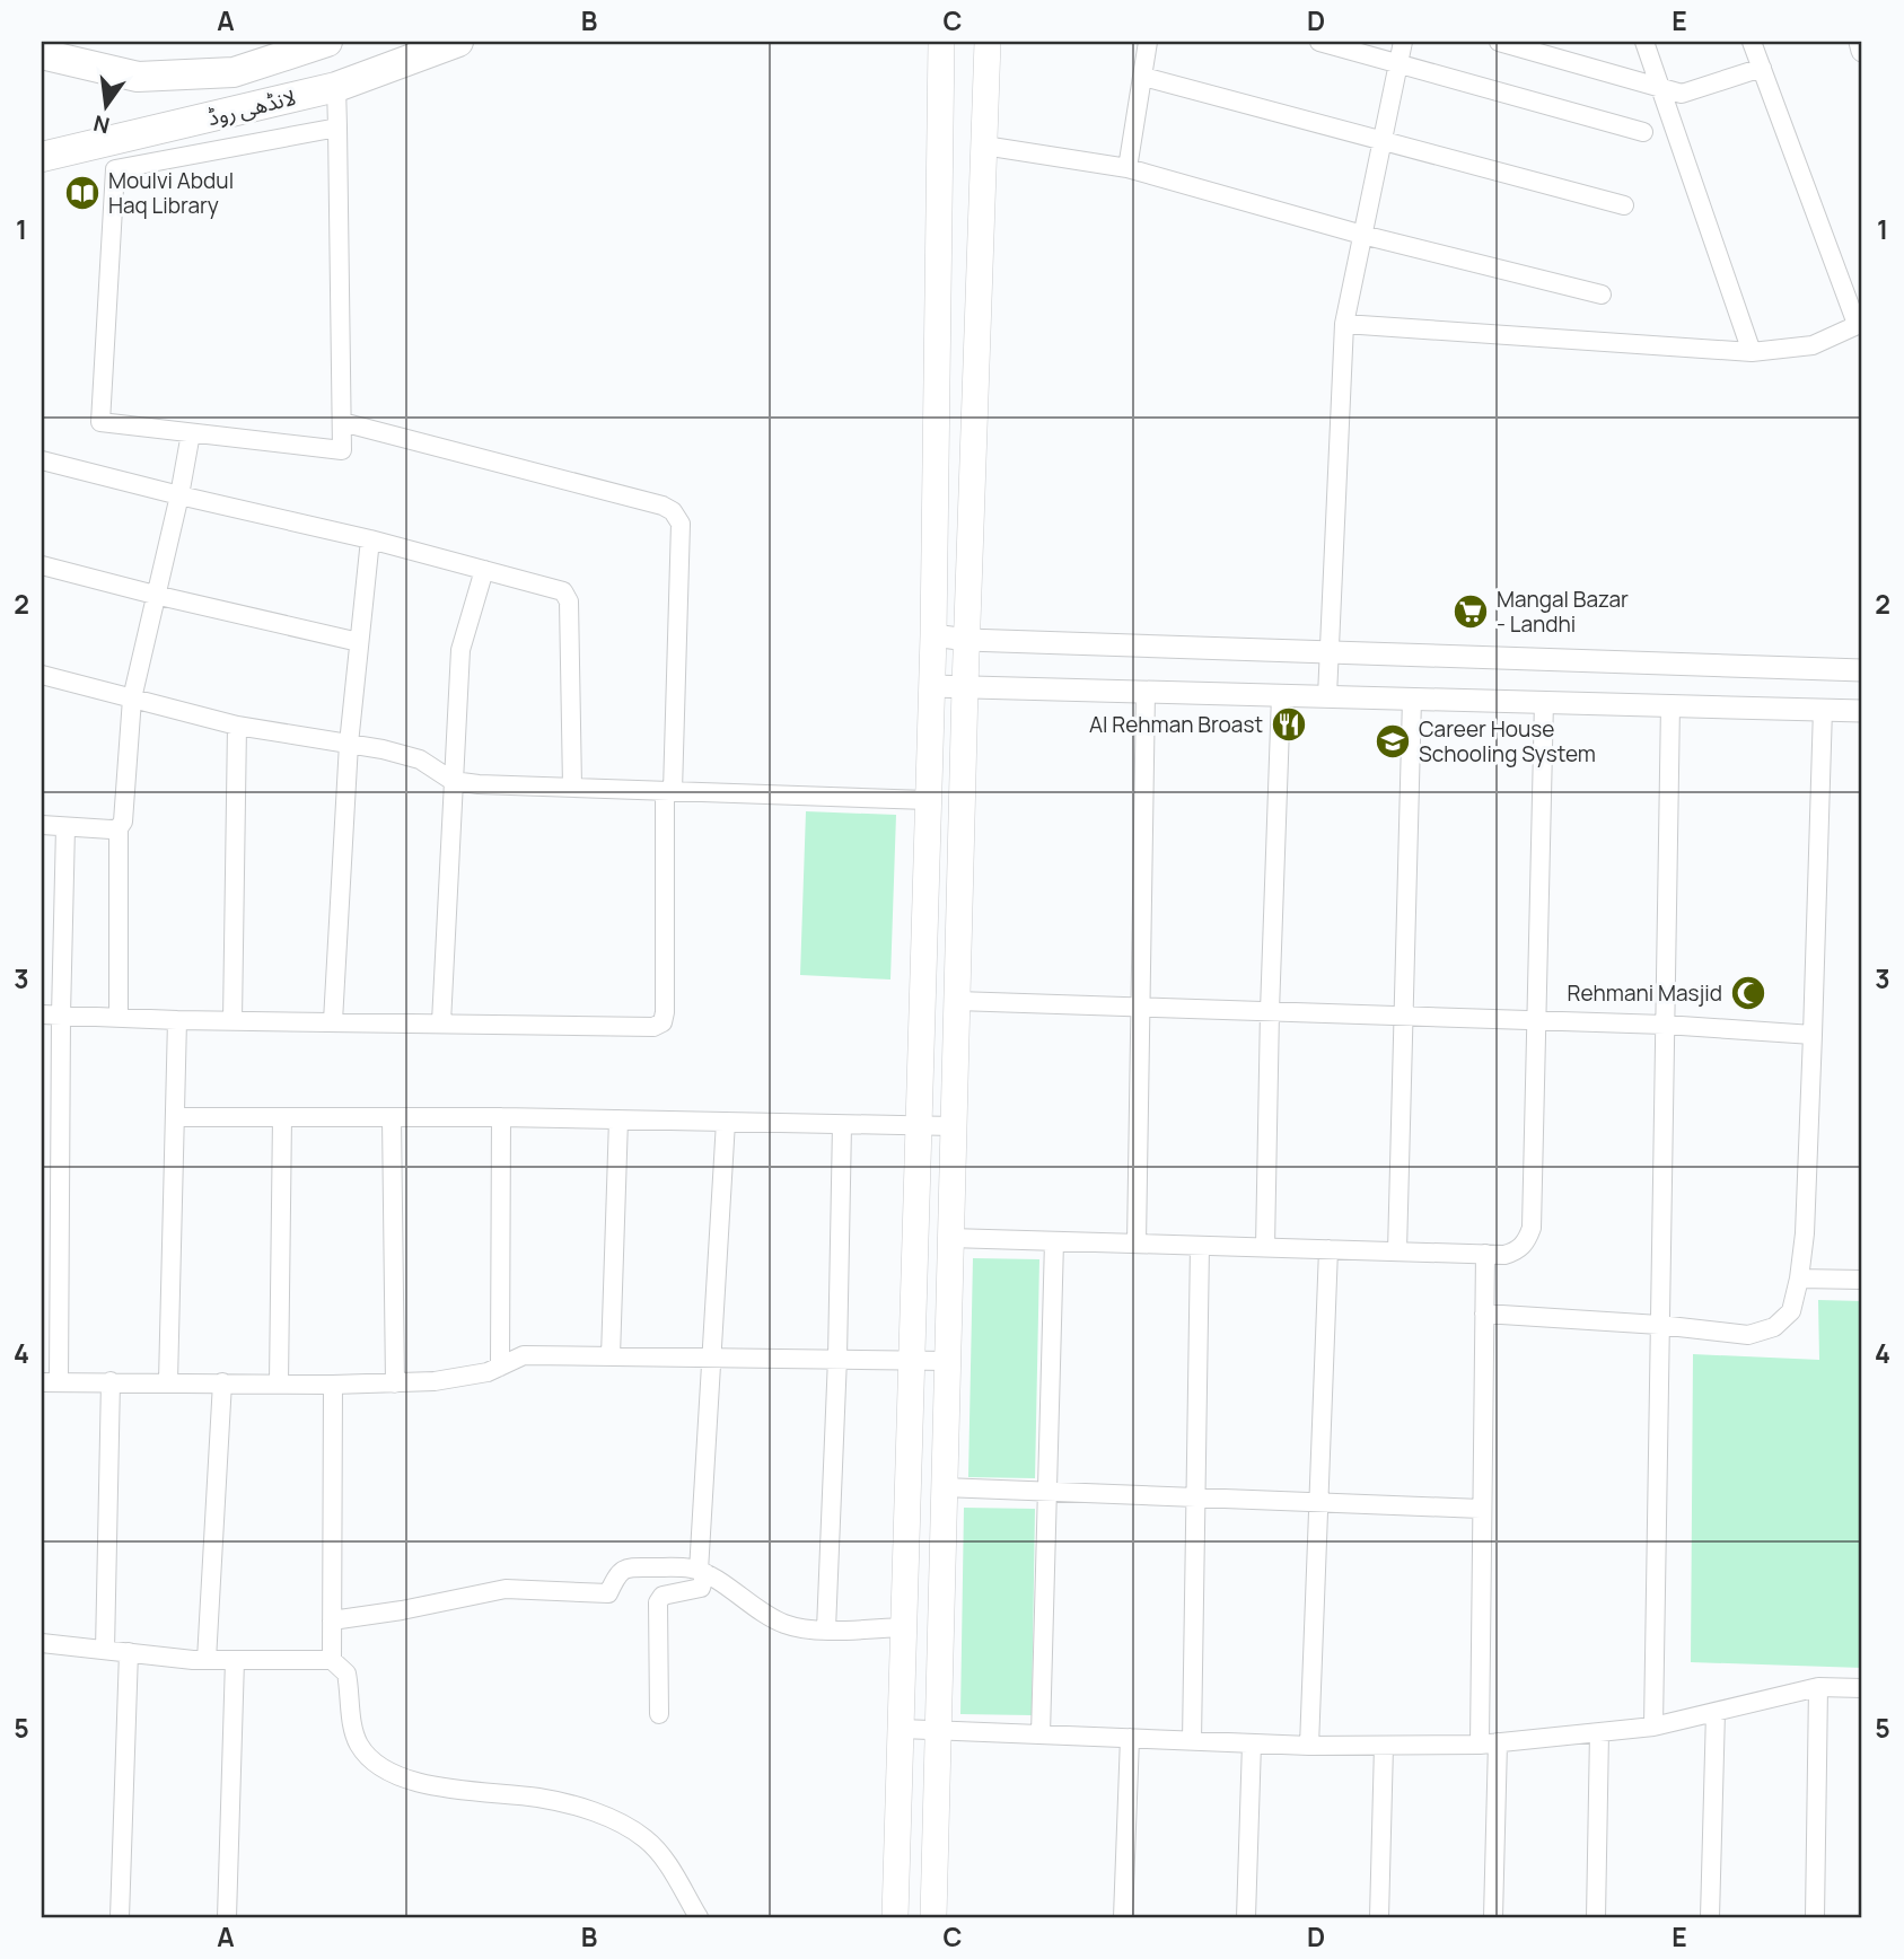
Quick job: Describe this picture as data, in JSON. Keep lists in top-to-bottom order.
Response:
{
  "streets": {
    "main road": ["لانڈھی روڈ"]
  },
  "places": {
    "library": ["Moulvi Abdul Haq Library"],
    "supermarket": ["Mangal Bazar - Landhi"],
    "restaurant": ["Al Rehman Broast"],
    "school or university": ["Career House Schooling System"],
    "mosque": ["Rehmani Masjid"]
  },
  "north": "bottom",
  "grid": {
    "columns": [
      "A",
      "B",
      "C",
      "D",
      "E"
    ],
    "rows": [
      "1",
      "2",
      "3",
      "4",
      "5"
    ]
  }
}
